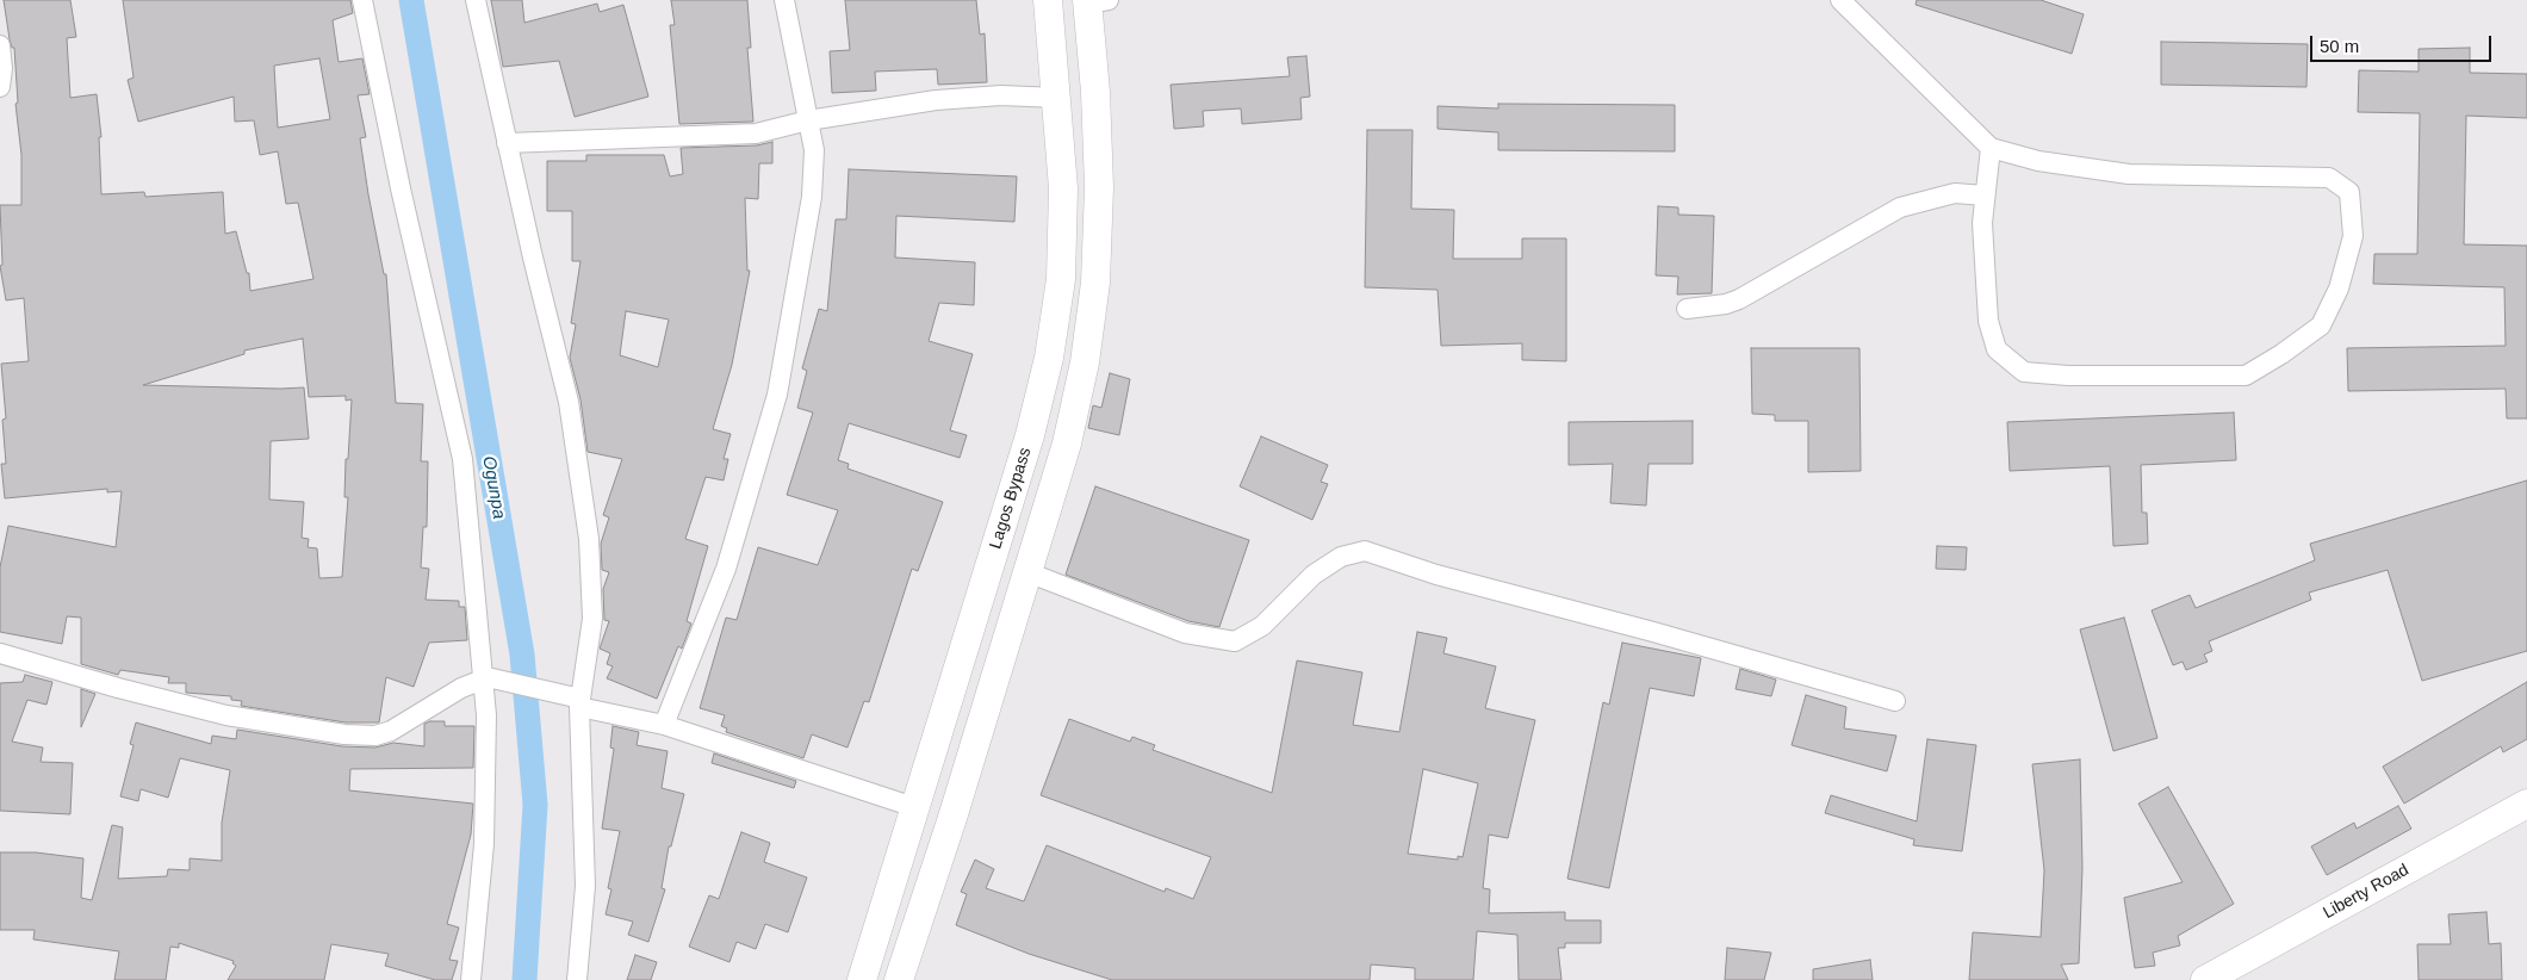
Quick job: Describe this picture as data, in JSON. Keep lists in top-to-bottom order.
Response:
{
  "streets": {
    "main road": ["Lagos Bypass", "Liberty Road"]
  },
  "water": ["Ogunpa"],
  "scale_bar": "50 m"
}
